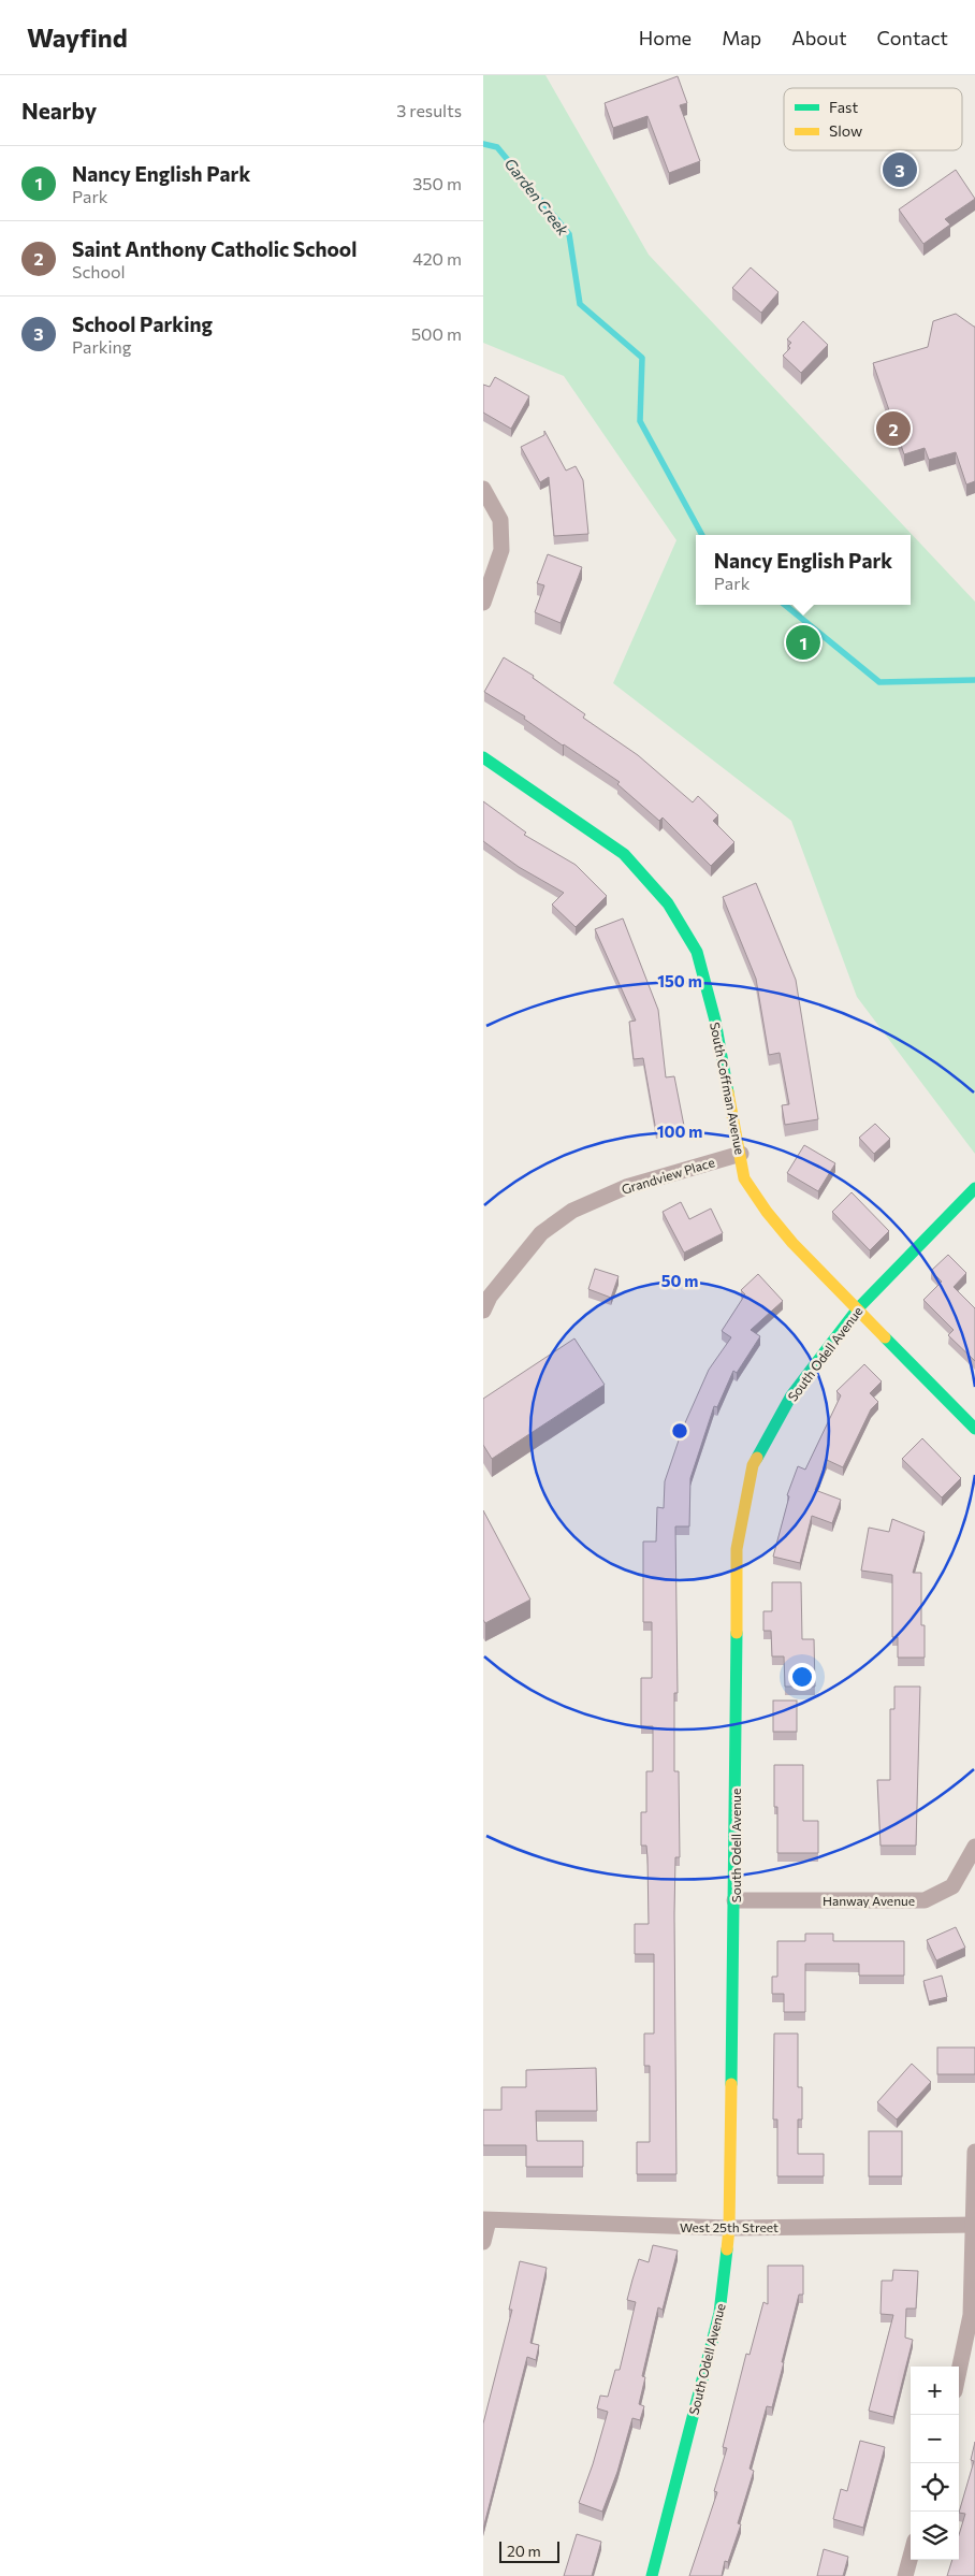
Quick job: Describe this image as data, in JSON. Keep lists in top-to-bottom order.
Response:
{
  "streets": {
    "street": [
      "South Coffman Avenue",
      "Grandview Place",
      "South Odell Avenue",
      "Hanway Avenue",
      "West 25th Street"
    ]
  },
  "crossings": [
    ["South Coffman Avenue", "Grandview Place"],
    ["South Coffman Avenue", "South Odell Avenue"],
    ["South Odell Avenue", "Hanway Avenue"],
    ["South Odell Avenue", "West 25th Street"]
  ],
  "water": ["Garden Creek"],
  "legend": ["Fast", "Slow"],
  "scale_bar": "20 m",
  "page": {
    "header": "Wayfind",
    "nav": [
      "Home",
      "Map",
      "About",
      "Contact"
    ],
    "heading": ["Nearby", "3 results"],
    "list": [
      {
        "mark": "1",
        "name": "Nancy English Park",
        "note": "Park",
        "value": "350 m"
      },
      {
        "mark": "2",
        "name": "Saint Anthony Catholic School",
        "note": "School",
        "value": "420 m"
      },
      {
        "mark": "3",
        "name": "School Parking",
        "note": "Parking",
        "value": "500 m"
      }
    ],
    "pins": ["3", "2", "1"],
    "popup": ["Nancy English Park", "Park"],
    "map_buttons": ["+", "−"],
    "scale": "20 m"
  },
  "rings": ["150 m", "100 m", "50 m"]
}
